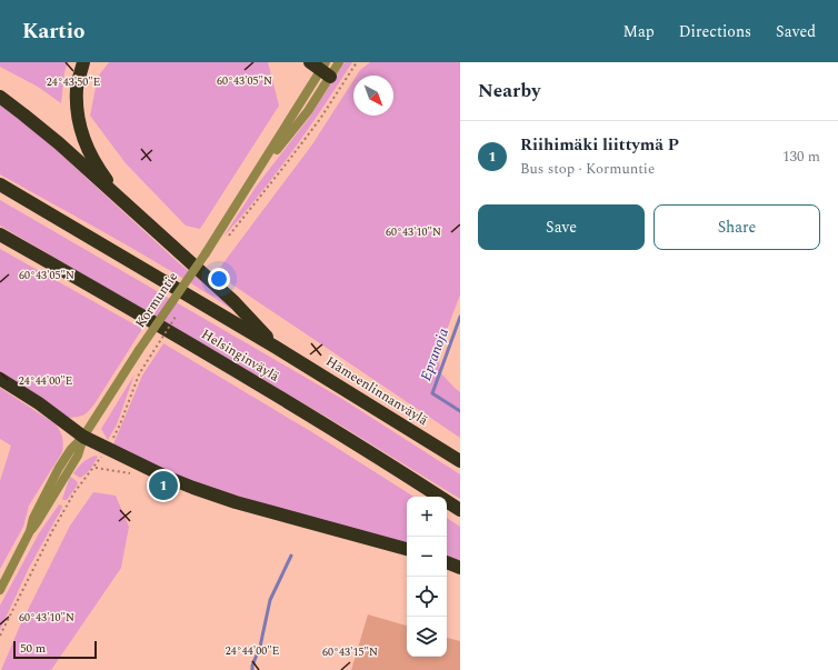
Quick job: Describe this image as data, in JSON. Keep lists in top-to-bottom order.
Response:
{
  "streets": {
    "highway": ["Helsinginväylä", "Hämeenlinnanväylä"],
    "street": ["Kormuntie"]
  },
  "crossings": [
    ["Helsinginväylä", "Hämeenlinnanväylä"]
  ],
  "water": ["Epranoja"],
  "scale_bar": "50 m",
  "north": "bottom right",
  "page": {
    "header": "Kartio",
    "nav": ["Map", "Directions", "Saved"],
    "heading": "Nearby",
    "list": [
      {
        "mark": "1",
        "name": "Riihimäki liittymä P",
        "note": "Bus stop · Kormuntie",
        "value": "130 m"
      }
    ],
    "buttons": ["Save", "Share"],
    "pins": "1",
    "map_buttons": ["+", "−"],
    "scale": "50 m"
  },
  "coordinates": [
    "60°43'05\"N",
    "24°43'50\"E",
    "60°43'10\"N",
    "24°44'00\"E",
    "60°43'15\"N"
  ]
}
